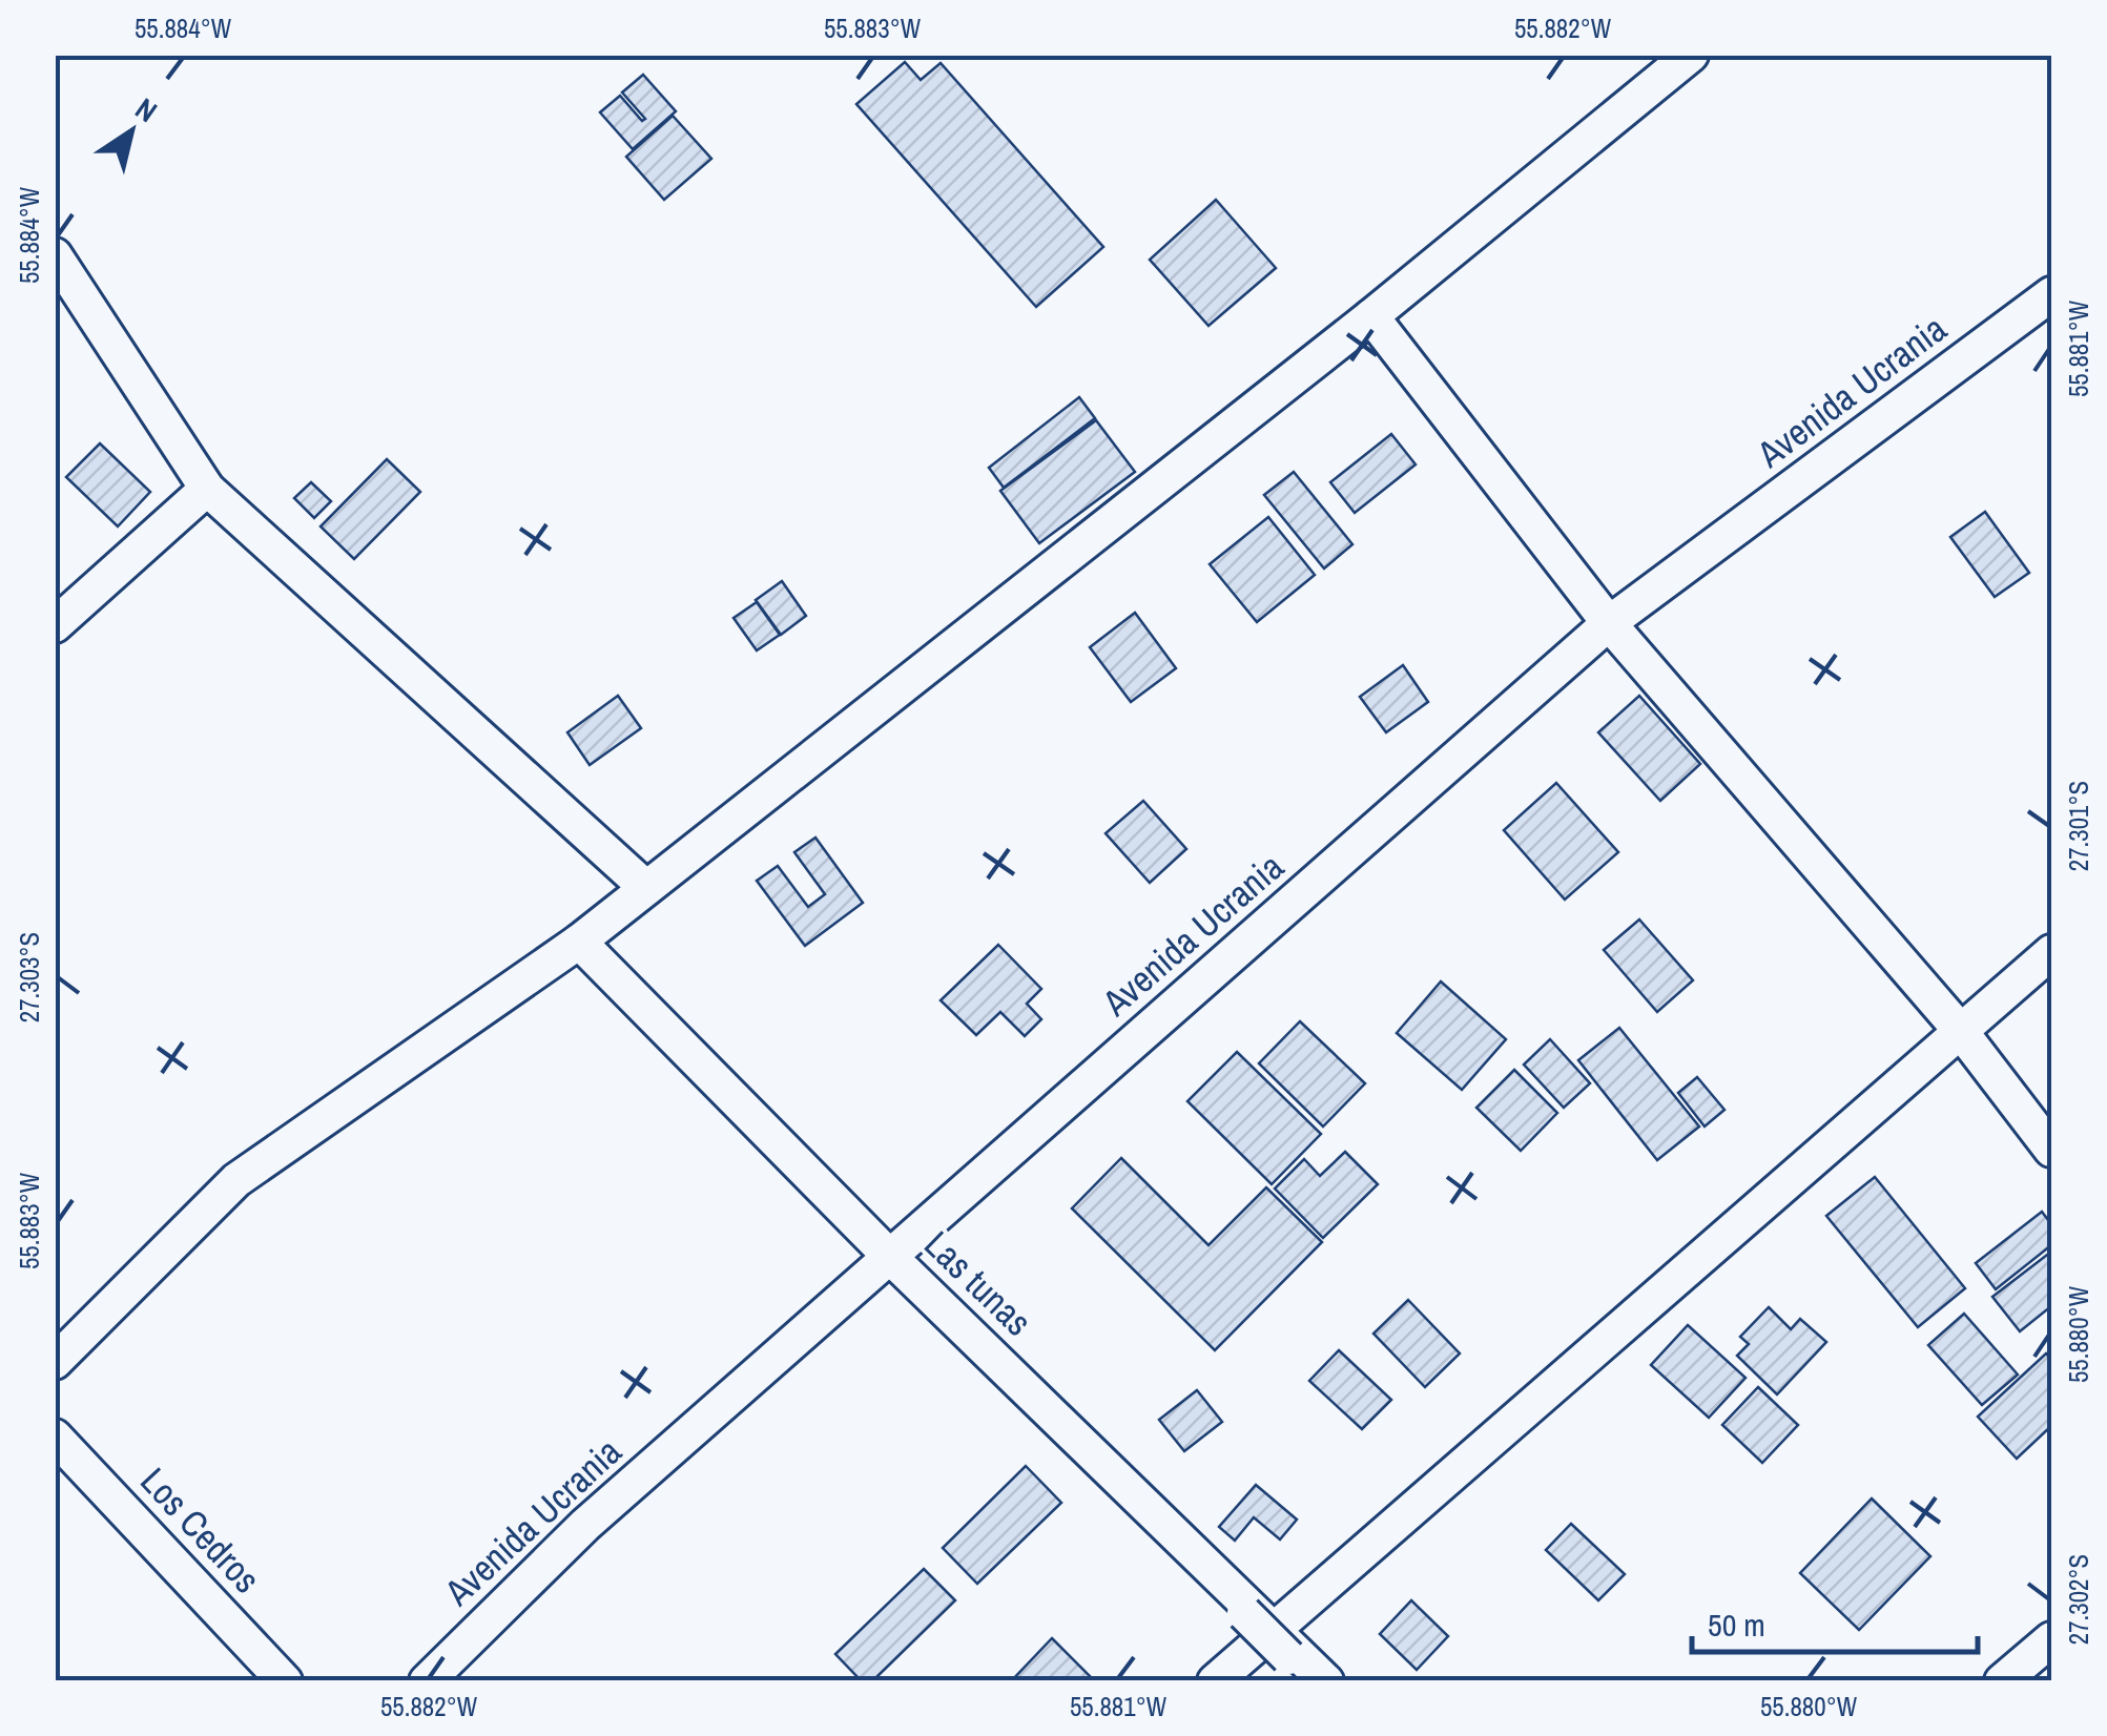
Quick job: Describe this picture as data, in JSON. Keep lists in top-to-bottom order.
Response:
{
  "streets": {
    "street": ["Avenida Ucrania", "Las tunas", "Los Cedros"]
  },
  "crossings": [
    ["Avenida Ucrania", "Las tunas"]
  ],
  "scale_bar": "50 m",
  "north": "top right",
  "coordinates": [
    "55.884°W",
    "55.883°W",
    "55.882°W",
    "55.881°W",
    "27.301°S",
    "27.303°S",
    "55.880°W",
    "27.302°S"
  ]
}
